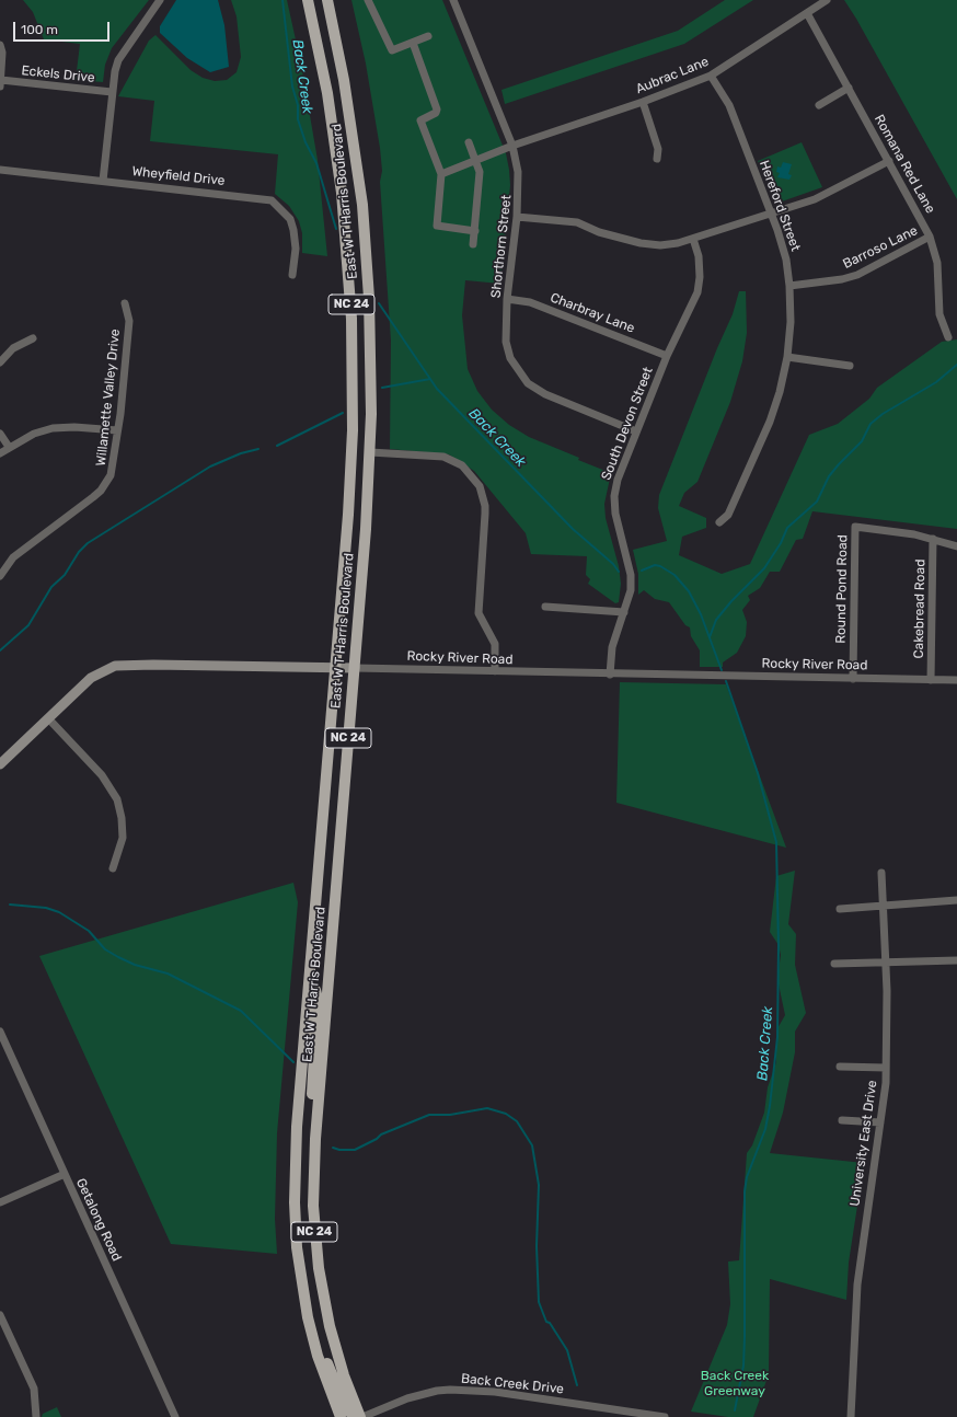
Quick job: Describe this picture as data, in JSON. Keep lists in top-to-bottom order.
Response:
{
  "streets": {
    "main road": ["East W T Harris Boulevard", "NC 24"],
    "street": [
      "Eckels Drive",
      "Aubrac Lane",
      "Romana Red Lane",
      "Wheyfield Drive",
      "Hereford Street",
      "Shorthorn Street",
      "Barroso Lane",
      "Charbray Lane",
      "Willamette Valley Drive",
      "South Devon Street",
      "Round Pond Road",
      "Cakebread Road",
      "Rocky River Road",
      "University East Drive",
      "Getalong Road",
      "Back Creek Drive"
    ]
  },
  "crossings": [
    ["Aubrac Lane", "Romana Red Lane"],
    ["Aubrac Lane", "Hereford Street"],
    ["Aubrac Lane", "Shorthorn Street"],
    ["Romana Red Lane", "Barroso Lane"],
    ["East W T Harris Boulevard", "Rocky River Road"],
    ["East W T Harris Boulevard", "Back Creek Drive"],
    ["Hereford Street", "Barroso Lane"],
    ["Shorthorn Street", "Charbray Lane"],
    ["Shorthorn Street", "South Devon Street"],
    ["Charbray Lane", "South Devon Street"],
    ["South Devon Street", "Rocky River Road"],
    ["Round Pond Road", "Cakebread Road"],
    ["Round Pond Road", "Rocky River Road"],
    ["Cakebread Road", "Rocky River Road"]
  ],
  "water": ["Back Creek"],
  "parks": ["Back Creek Greenway"],
  "scale_bar": "100 m"
}
